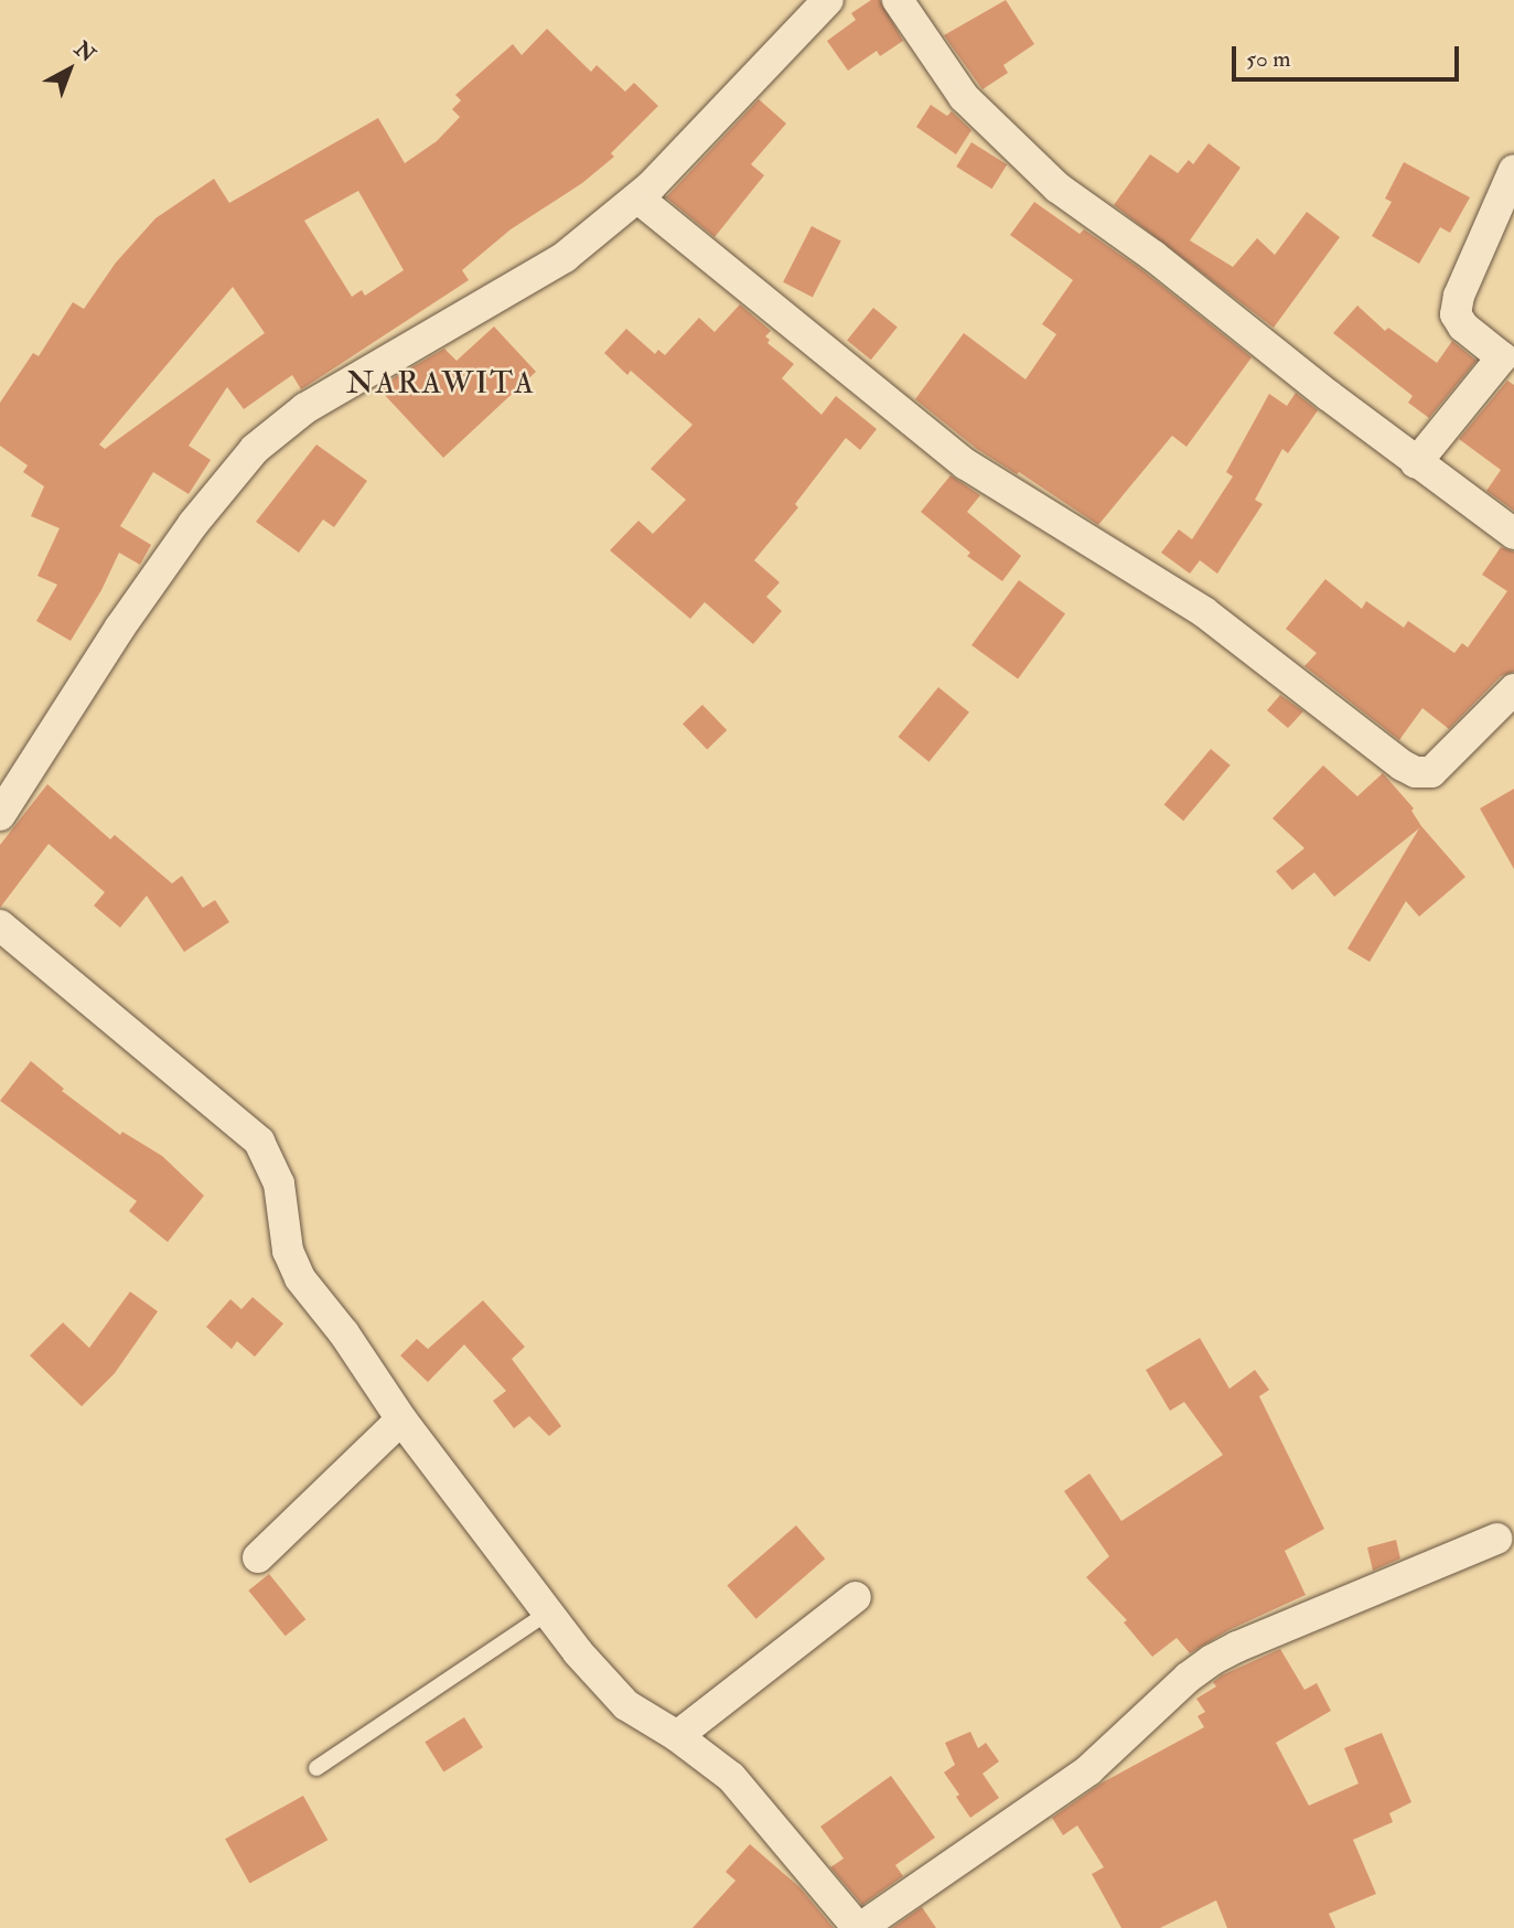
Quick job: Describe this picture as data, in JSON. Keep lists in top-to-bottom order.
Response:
{
  "districts": ["NARAWITA"],
  "scale_bar": "50 m",
  "north": "top right"
}
